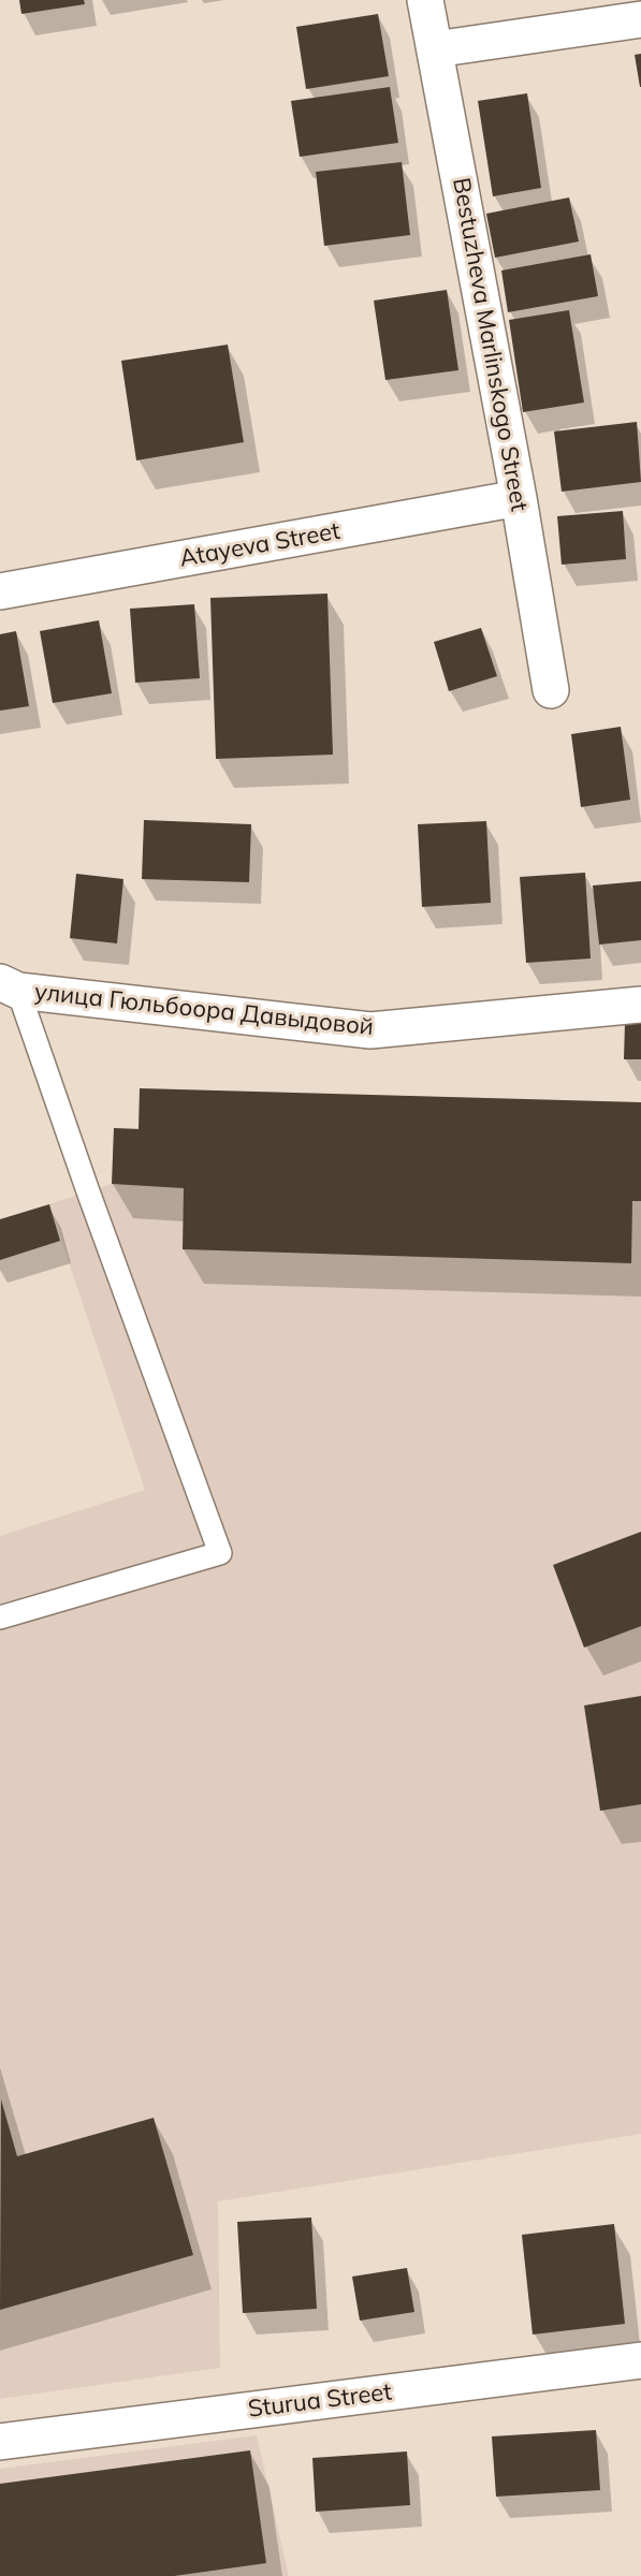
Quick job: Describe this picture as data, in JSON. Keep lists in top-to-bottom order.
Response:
{
  "streets": {
    "street": [
      "Bestuzheva Marlinskogo Street",
      "Atayeva Street",
      "улица Гюльбоора Давыдовой",
      "Sturua Street"
    ]
  },
  "crossings": [
    ["Bestuzheva Marlinskogo Street", "Atayeva Street"]
  ]
}
